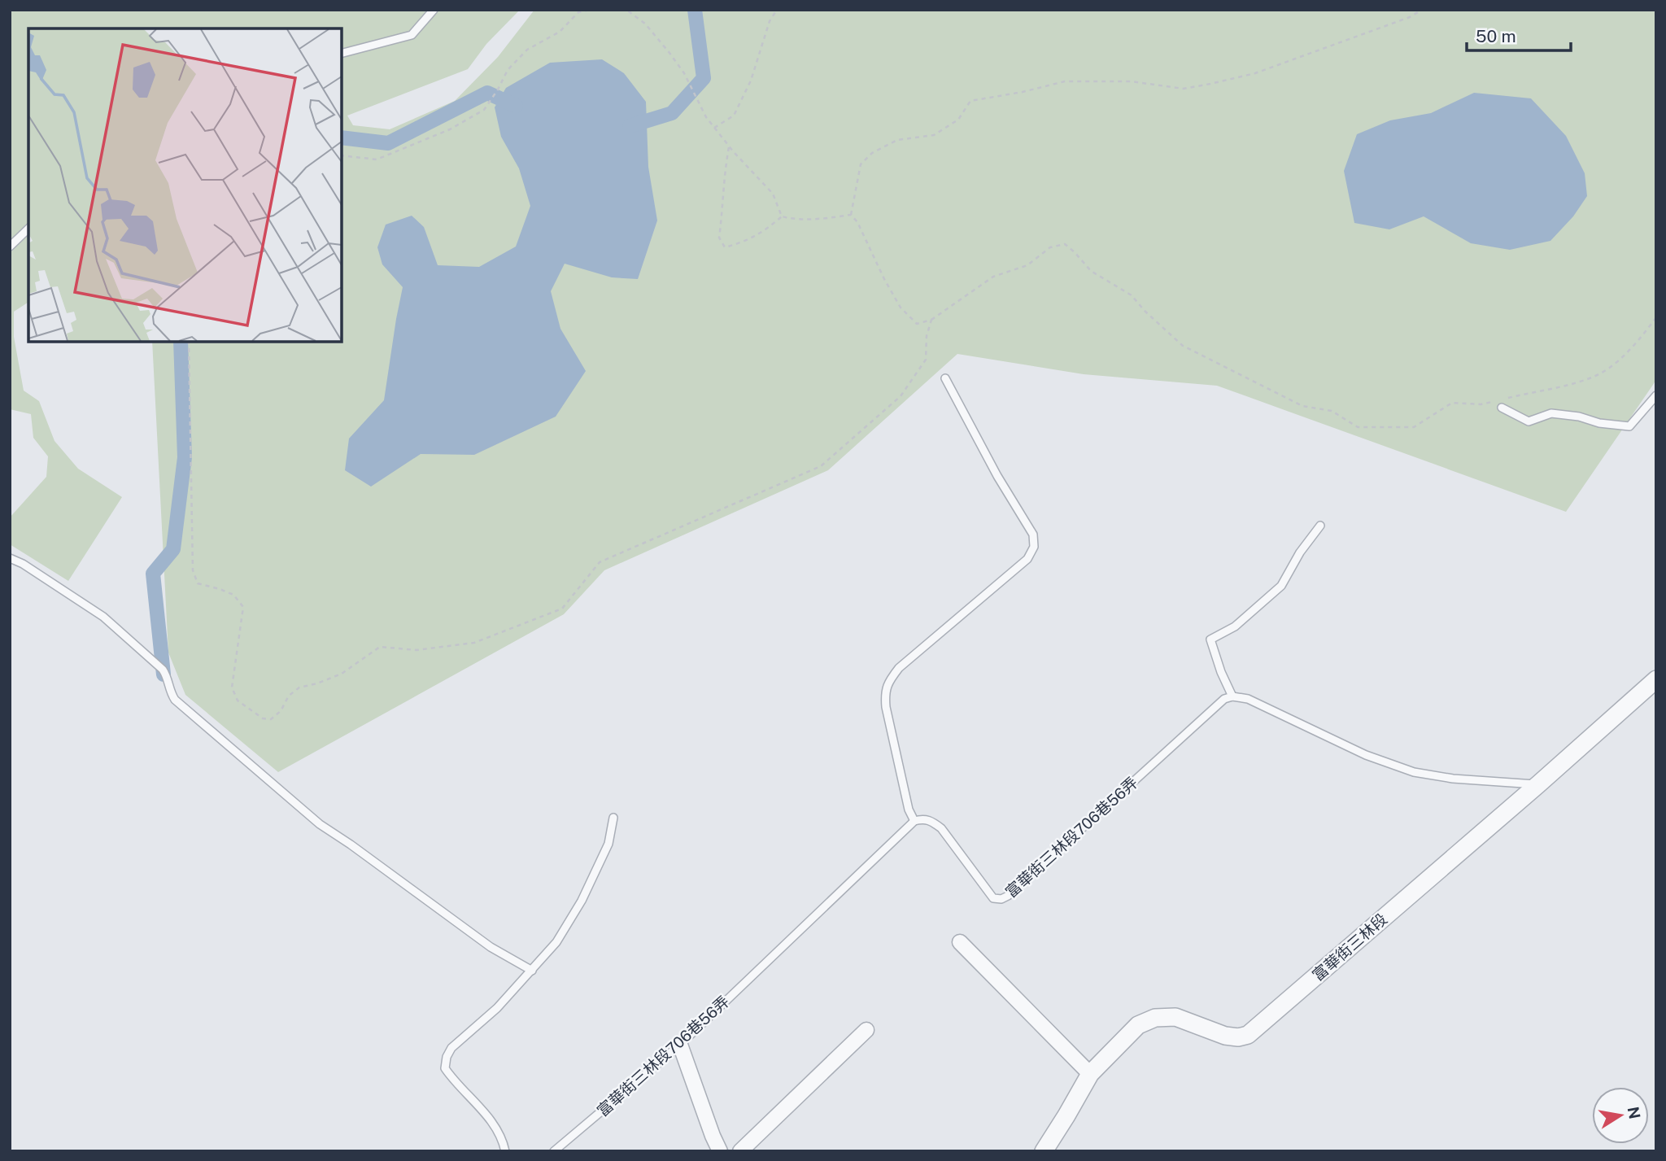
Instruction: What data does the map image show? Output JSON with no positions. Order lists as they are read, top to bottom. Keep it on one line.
{"streets":{"street":["富華街三林段"],"lane":["富華街三林段706巷56弄"]},"scale_bar":"50 m","north":"right"}
